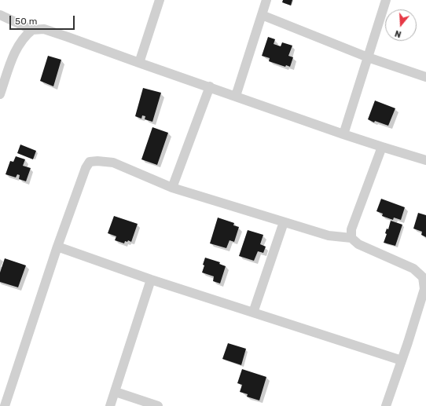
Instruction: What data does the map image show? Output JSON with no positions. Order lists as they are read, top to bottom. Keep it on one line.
{"scale_bar":"50 m","north":"bottom"}
